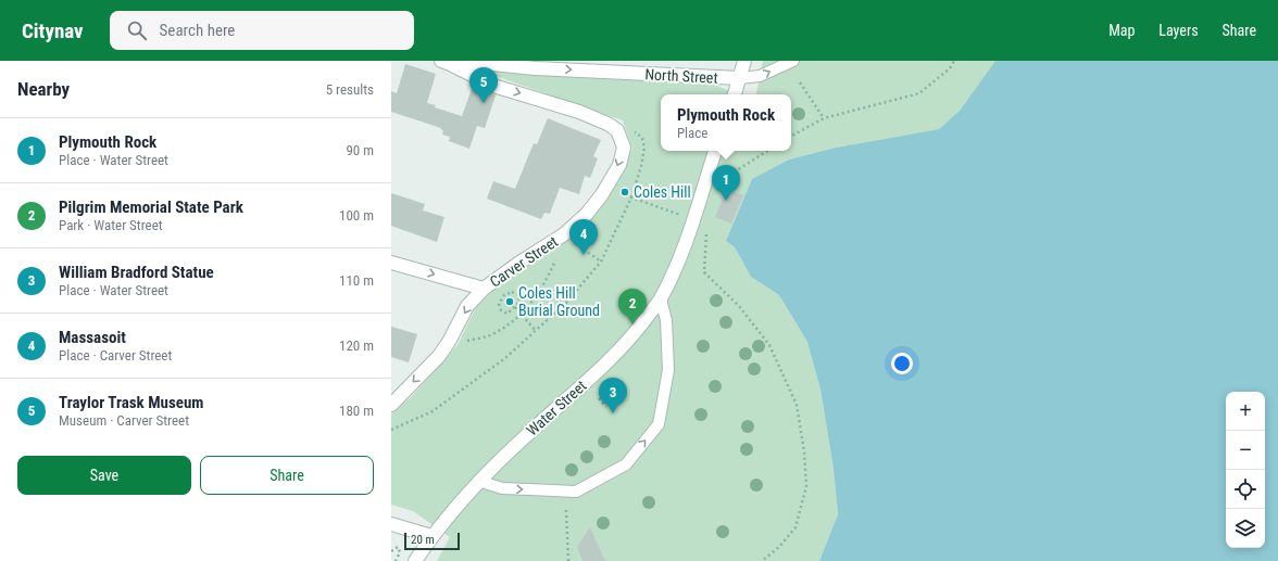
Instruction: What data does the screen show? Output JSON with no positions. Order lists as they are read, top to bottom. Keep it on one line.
{"streets":{"street":["North Street","Carver Street","Water Street"]},"one_way":["Carver Street"],"places":["Coles Hill","Coles Hill Burial Ground"],"scale_bar":"20 m","page":{"header":"Citynav","search":"Search here","nav":["Map","Layers","Share"],"heading":["Nearby","5 results"],"pins":["5","1","4","2","3"],"popup":["Plymouth Rock","Place"],"list":[{"mark":"1","name":"Plymouth Rock","note":"Place · Water Street","value":"90 m"},{"mark":"2","name":"Pilgrim Memorial State Park","note":"Park · Water Street","value":"100 m"},{"mark":"3","name":"William Bradford Statue","note":"Place · Water Street","value":"110 m"},{"mark":"4","name":"Massasoit","note":"Place · Carver Street","value":"120 m"},{"mark":"5","name":"Traylor Trask Museum","note":"Museum · Carver Street","value":"180 m"}],"map_buttons":["+","−"],"buttons":["Save","Share"],"scale":"20 m"}}
